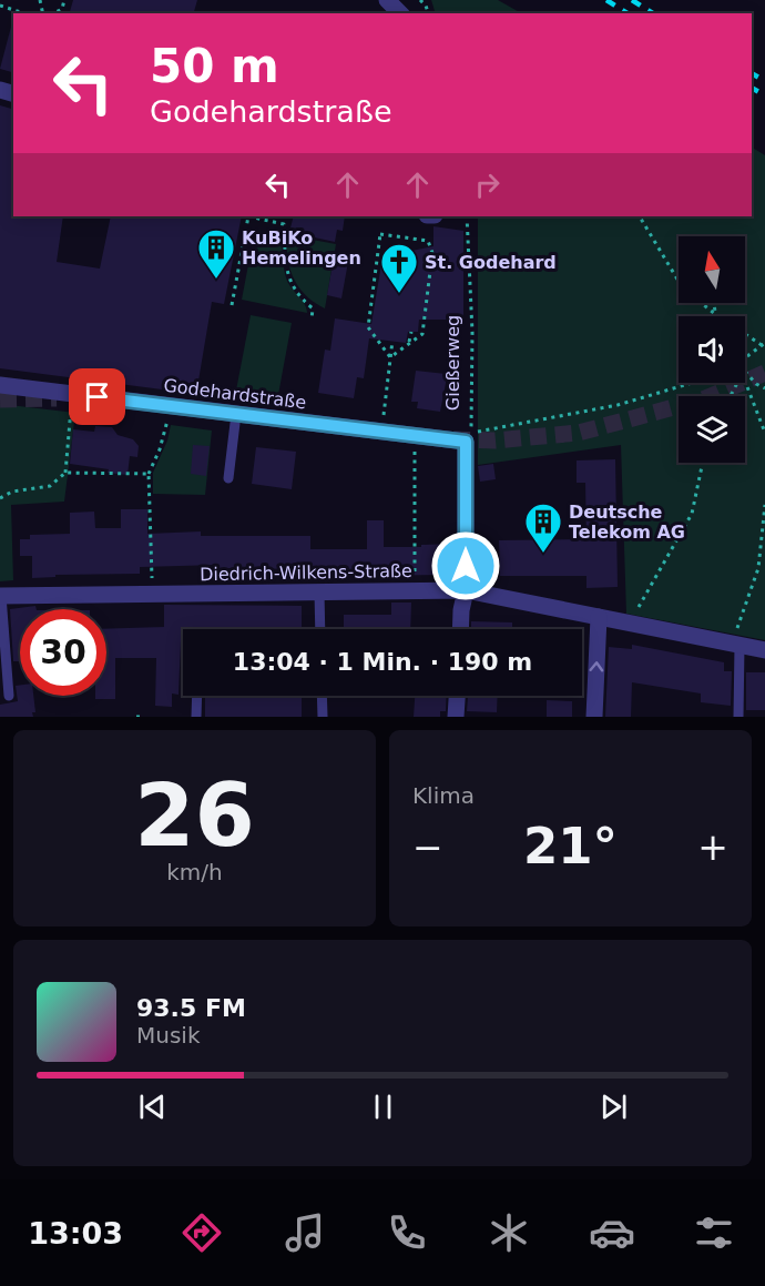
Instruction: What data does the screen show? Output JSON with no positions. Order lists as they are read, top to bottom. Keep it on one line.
{"streets":{"street":["Godehardstraße","Diedrich-Wilkens-Straße"],"path":["Gießerweg"]},"crossings":[["Gießerweg","Godehardstraße"]],"places":{"building":["KuBiKo Hemelingen","Deutsche Telekom AG"],"church":["St. Godehard"]},"north":"top","page":{"turn":["50 m","Godehardstraße"],"limit":"30","trip":"13:04 · 1 Min. · 190 m","tile":[["26","km/h"],"Klima"],"heat":["−","21°","+"],"song":["93.5 FM","Musik"],"tabs":"13:03"}}
